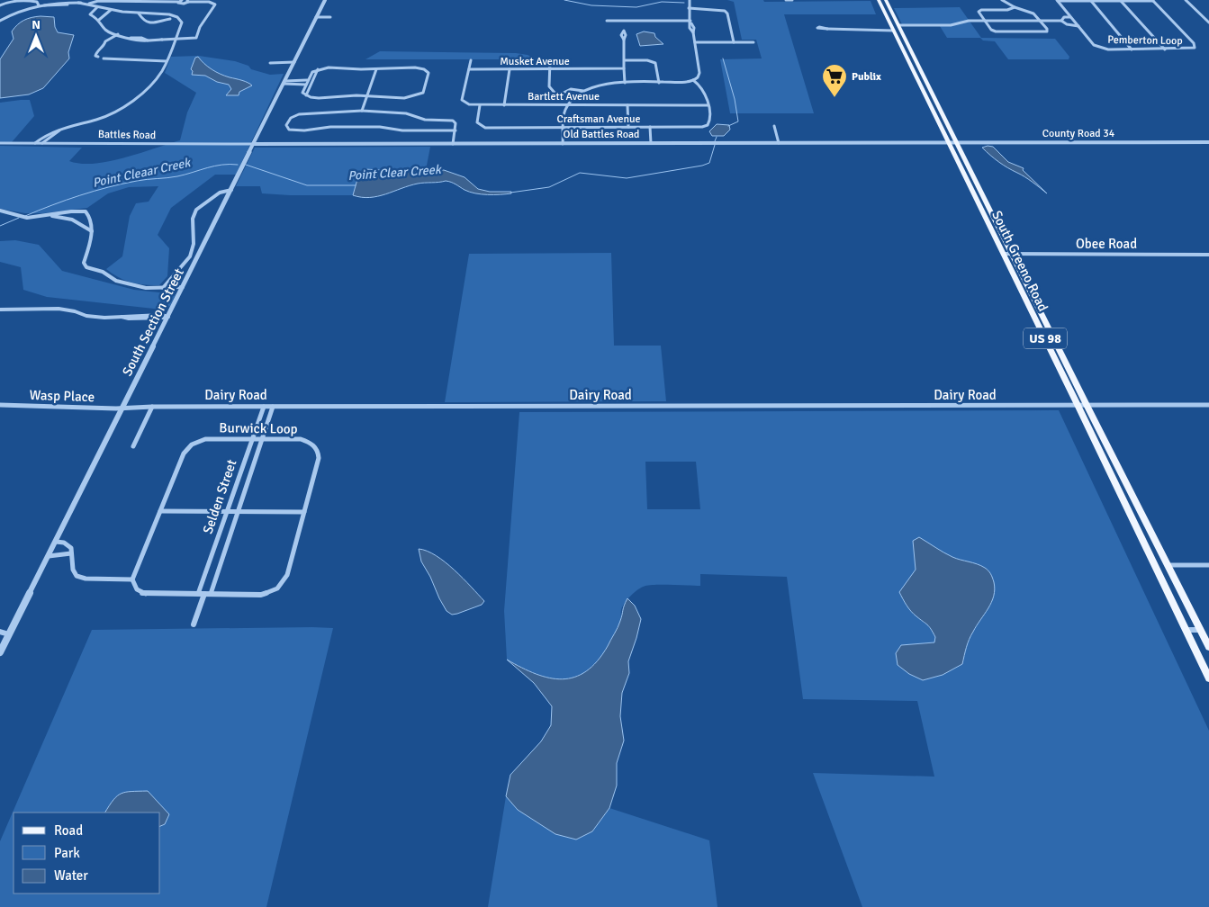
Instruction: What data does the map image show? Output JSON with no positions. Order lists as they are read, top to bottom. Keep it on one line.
{"streets":{"main road":["South Greeno Road","US 98"],"street":["Pemberton Loop","Musket Avenue","Bartlett Avenue","Craftsman Avenue","County Road 34","Old Battles Road","Battles Road","Obee Road","South Section Street","Dairy Road","Wasp Place","Burwick Loop","Selden Street"]},"crossings":[["Musket Avenue","Bartlett Avenue"],["Bartlett Avenue","Craftsman Avenue"],["County Road 34","Old Battles Road"],["County Road 34","South Greeno Road"],["Old Battles Road","Battles Road"],["Old Battles Road","South Greeno Road"],["Old Battles Road","South Section Street"],["Battles Road","South Section Street"],["Obee Road","South Greeno Road"],["South Greeno Road","Dairy Road"],["South Section Street","Dairy Road"],["South Section Street","Wasp Place"],["Dairy Road","Wasp Place"],["Dairy Road","Selden Street"],["Burwick Loop","Selden Street"]],"water":["Point Cleaar Creek","Point Clear Creek"],"places":{"supermarket":["Publix"]},"legend":["Road","Park","Water"],"north":"top"}
